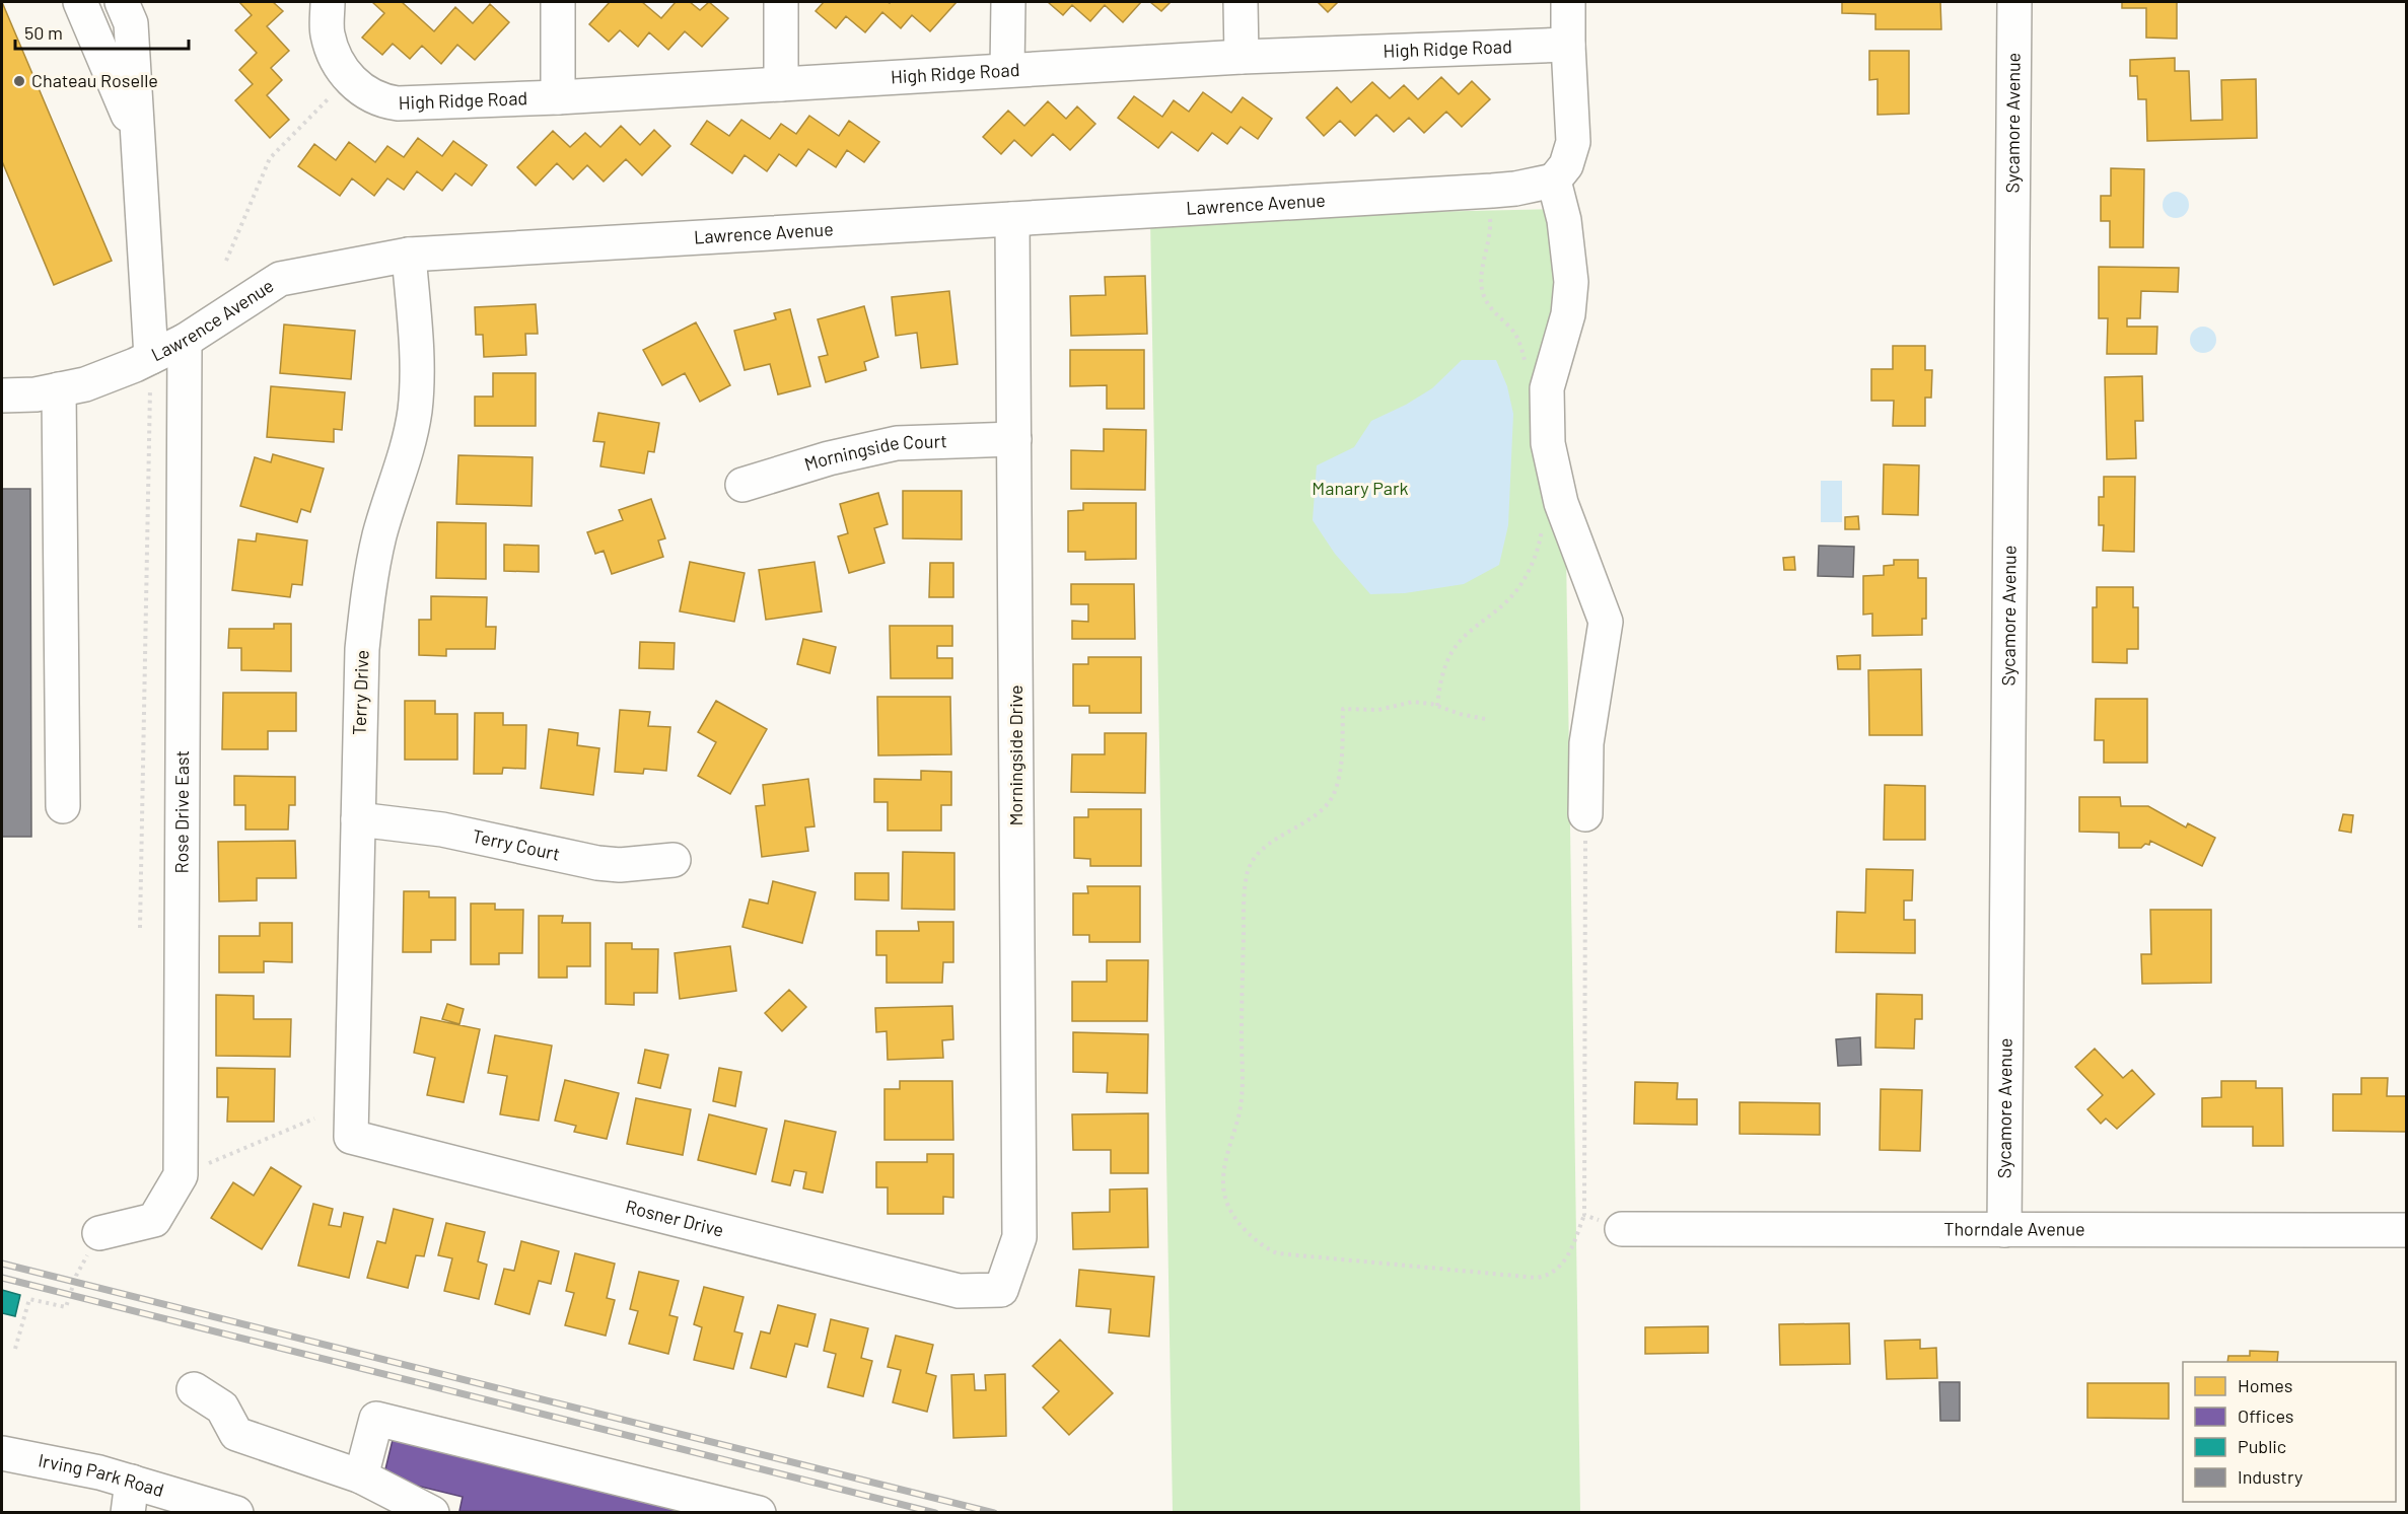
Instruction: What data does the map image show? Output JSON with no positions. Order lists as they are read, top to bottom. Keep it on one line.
{"streets":{"street":["High Ridge Road","Sycamore Avenue","Lawrence Avenue","Morningside Court","Terry Drive","Morningside Drive","Rose Drive East","Terry Court","Rosner Drive","Thorndale Avenue","Irving Park Road"]},"crossings":[["Sycamore Avenue","Thorndale Avenue"],["Lawrence Avenue","Terry Drive"],["Lawrence Avenue","Morningside Drive"],["Lawrence Avenue","Rose Drive East"],["Morningside Court","Morningside Drive"],["Terry Drive","Terry Court"],["Terry Drive","Rosner Drive"],["Morningside Drive","Rosner Drive"]],"parks":["Manary Park"],"places":["Chateau Roselle"],"legend":["Homes","Offices","Public","Industry"],"scale_bar":"50 m"}
